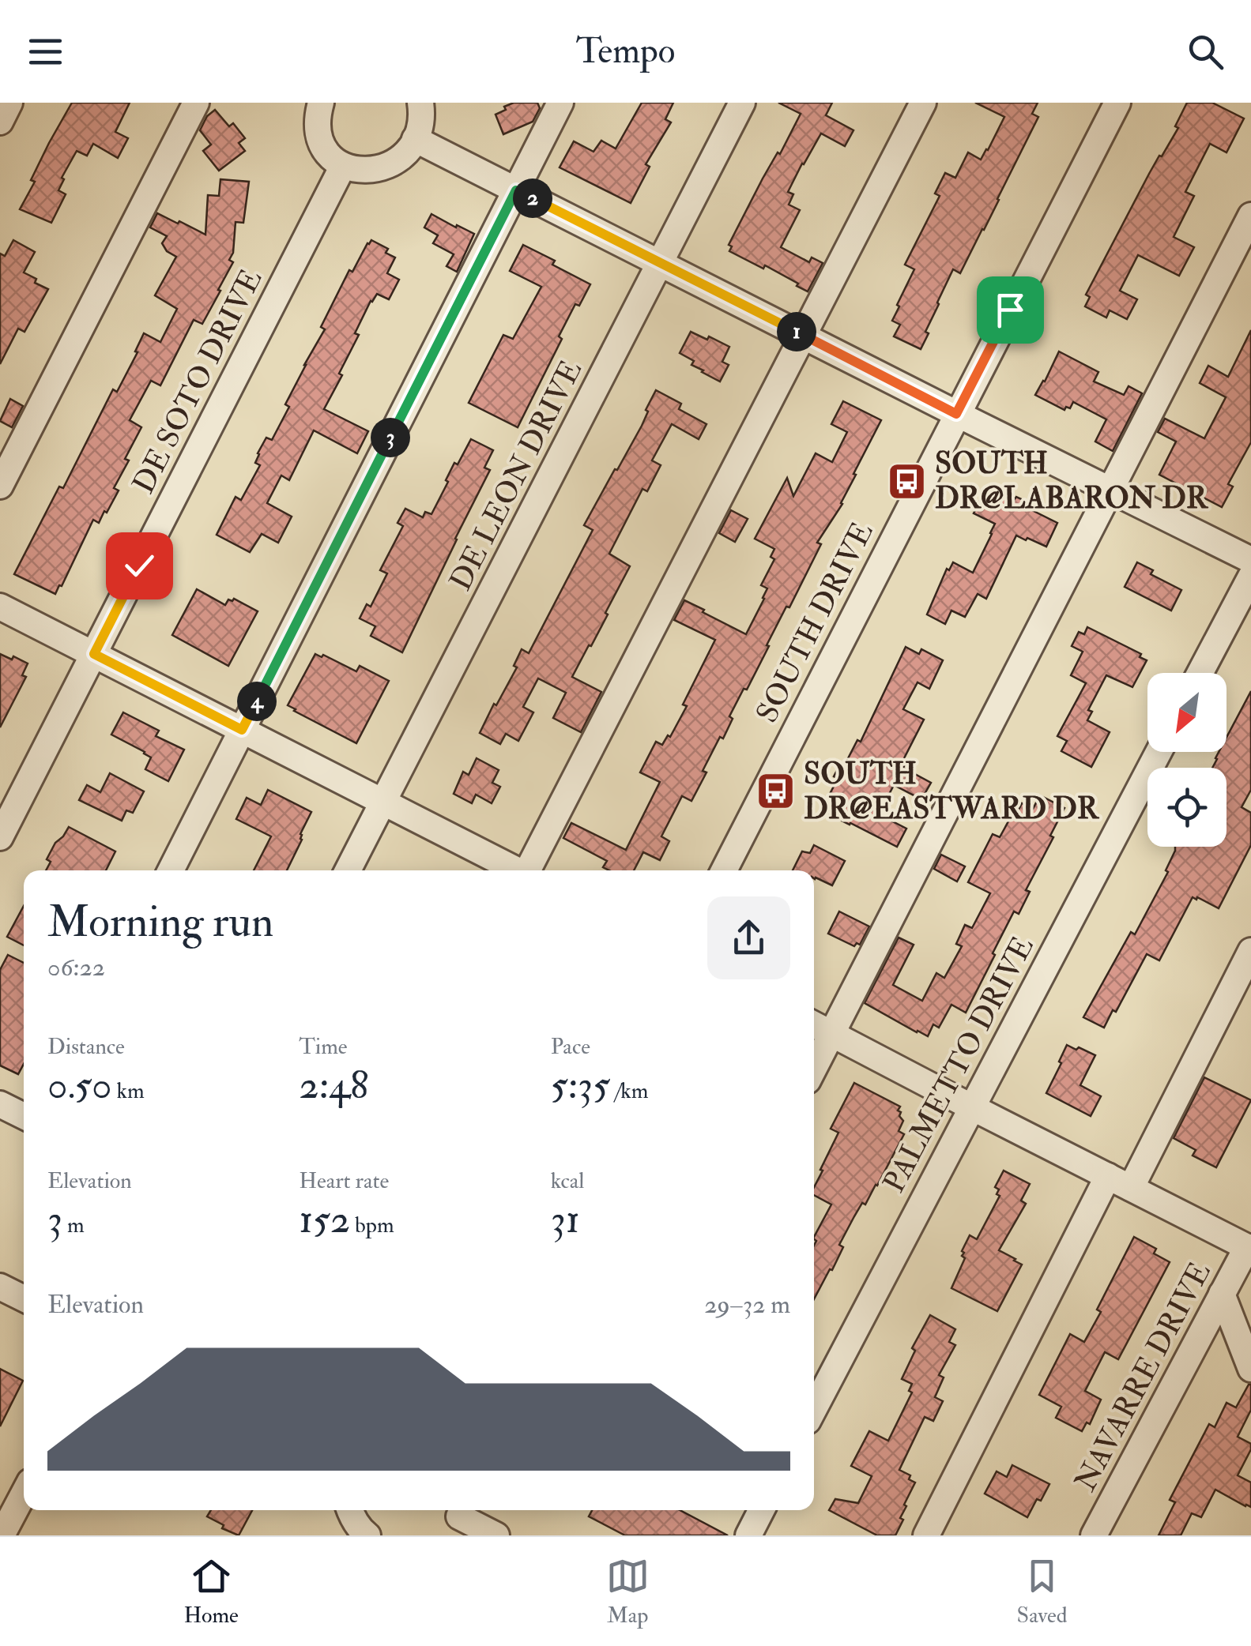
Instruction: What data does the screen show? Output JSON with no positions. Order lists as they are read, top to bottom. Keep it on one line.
{"streets":{"street":["DE SOTO DRIVE","DE LEON DRIVE","SOUTH DRIVE","PALMETTO DRIVE","NAVARRE DRIVE"]},"places":{"bus stop":["SOUTH DR@LABARON DR","SOUTH DR@EASTWARD DR"]},"north":"bottom left","page":{"header":"Tempo","pins":["2","1","3","4"],"heading":["Morning run","06:22"],"stats":[["Distance","0.50 km"],["Time","2:48"],["Pace","5:35 /km"],["Elevation","3 m"],["Heart rate","152 bpm"],["kcal","31"]],"chart":["Elevation","29–32 m"],"tabs":["Home","Map","Saved"]}}
